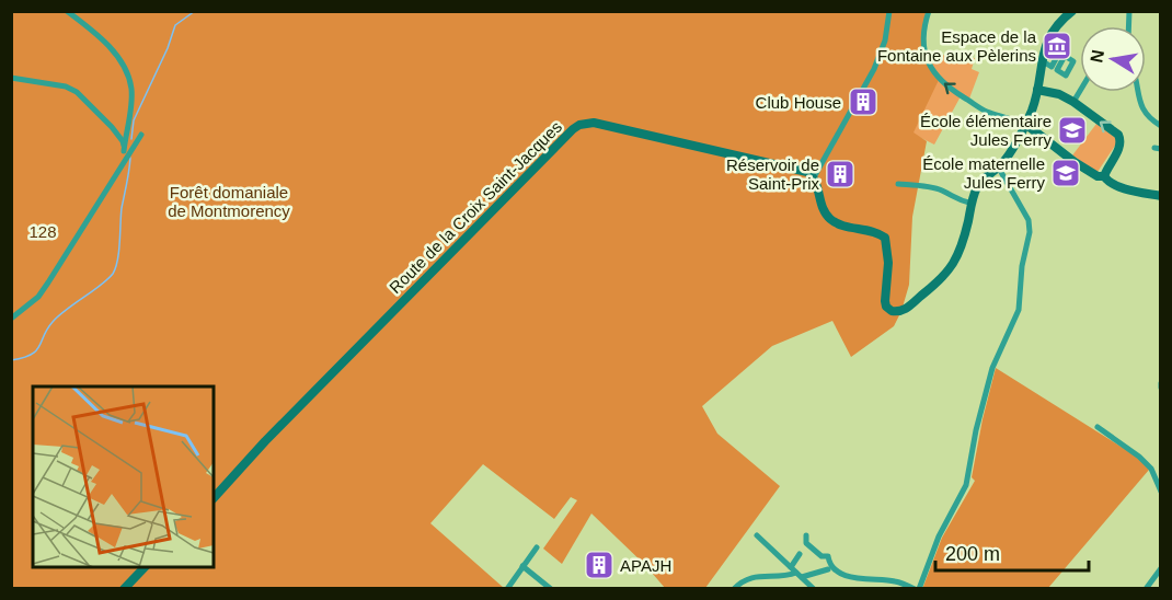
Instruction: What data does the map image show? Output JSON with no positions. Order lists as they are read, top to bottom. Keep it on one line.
{"streets":{"street":["Route de la Croix Saint-Jacques"]},"parks":["Forêt domaniale de Montmorency","128"],"places":{"museum":["Espace de la Fontaine aux Pèlerins"],"building":["Club House","Réservoir de Saint-Prix","APAJH"],"school or university":["École élémentaire Jules Ferry","École maternelle Jules Ferry"]},"scale_bar":"200 m","north":"left"}
